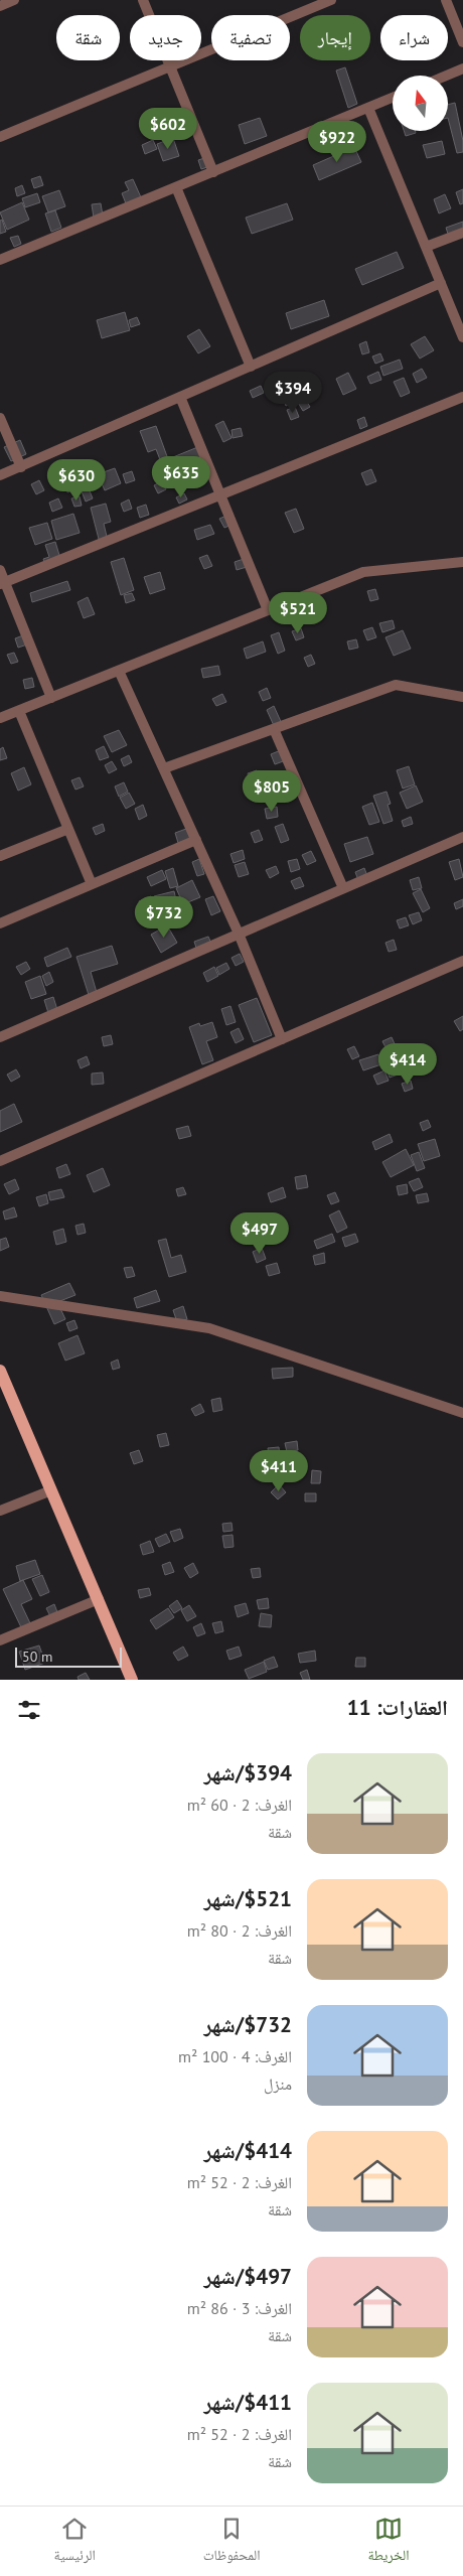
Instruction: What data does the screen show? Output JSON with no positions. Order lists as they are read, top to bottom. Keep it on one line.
{"scale_bar":"50 m","north":"top","page":{"chip":["شراء","إيجار","تصفية","جديد","شقة"],"price":["$602","$922","$394","$635","$630","$521","$805","$732","$414","$497","$411"],"scale":"50 m","heading":"العقارات: 11","list":[{"name":"$394/شهر","note":"الغرف: 2 · 60 m² · شقة"},{"name":"$521/شهر","note":"الغرف: 2 · 80 m² · شقة"},{"name":"$732/شهر","note":"الغرف: 4 · 100 m² · منزل"},{"name":"$414/شهر","note":"الغرف: 2 · 52 m² · شقة"},{"name":"$497/شهر","note":"الغرف: 3 · 86 m² · شقة"},{"name":"$411/شهر","note":"الغرف: 2 · 52 m² · شقة"}],"tabs":["الخريطة","المحفوظات","الرئيسية"]}}
